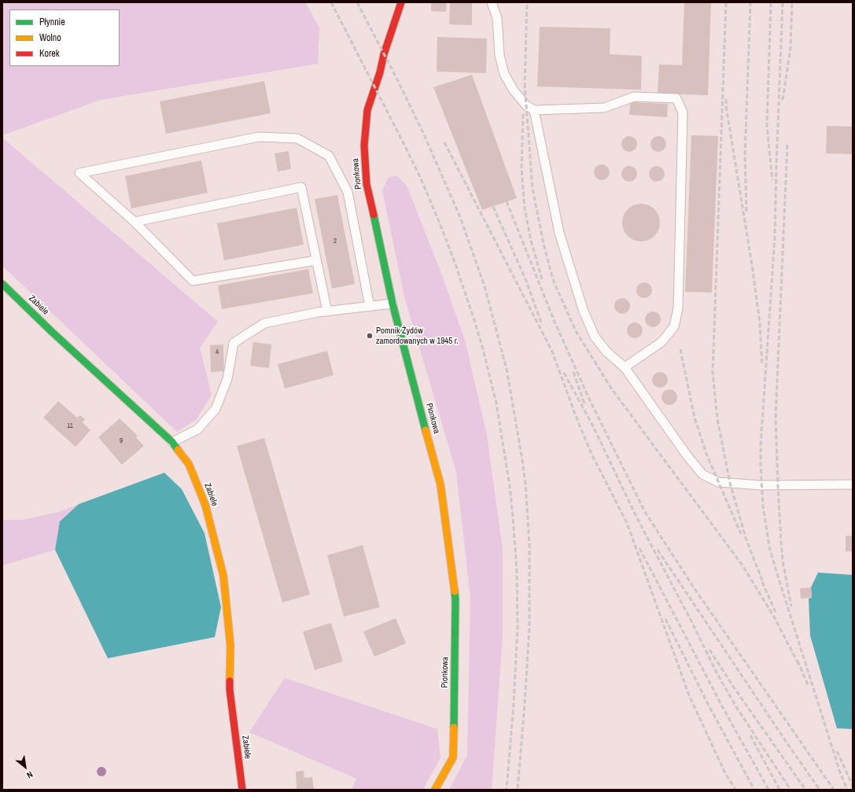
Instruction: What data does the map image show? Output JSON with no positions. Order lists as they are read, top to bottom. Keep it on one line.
{"streets":{"street":["Pionkowa","Zabiele"]},"places":["Pomnik Żydów zamordowanych w 1945 r."],"house_numbers":["2","4","11","9"],"legend":["Płynnie","Wolno","Korek"],"north":"bottom right"}
